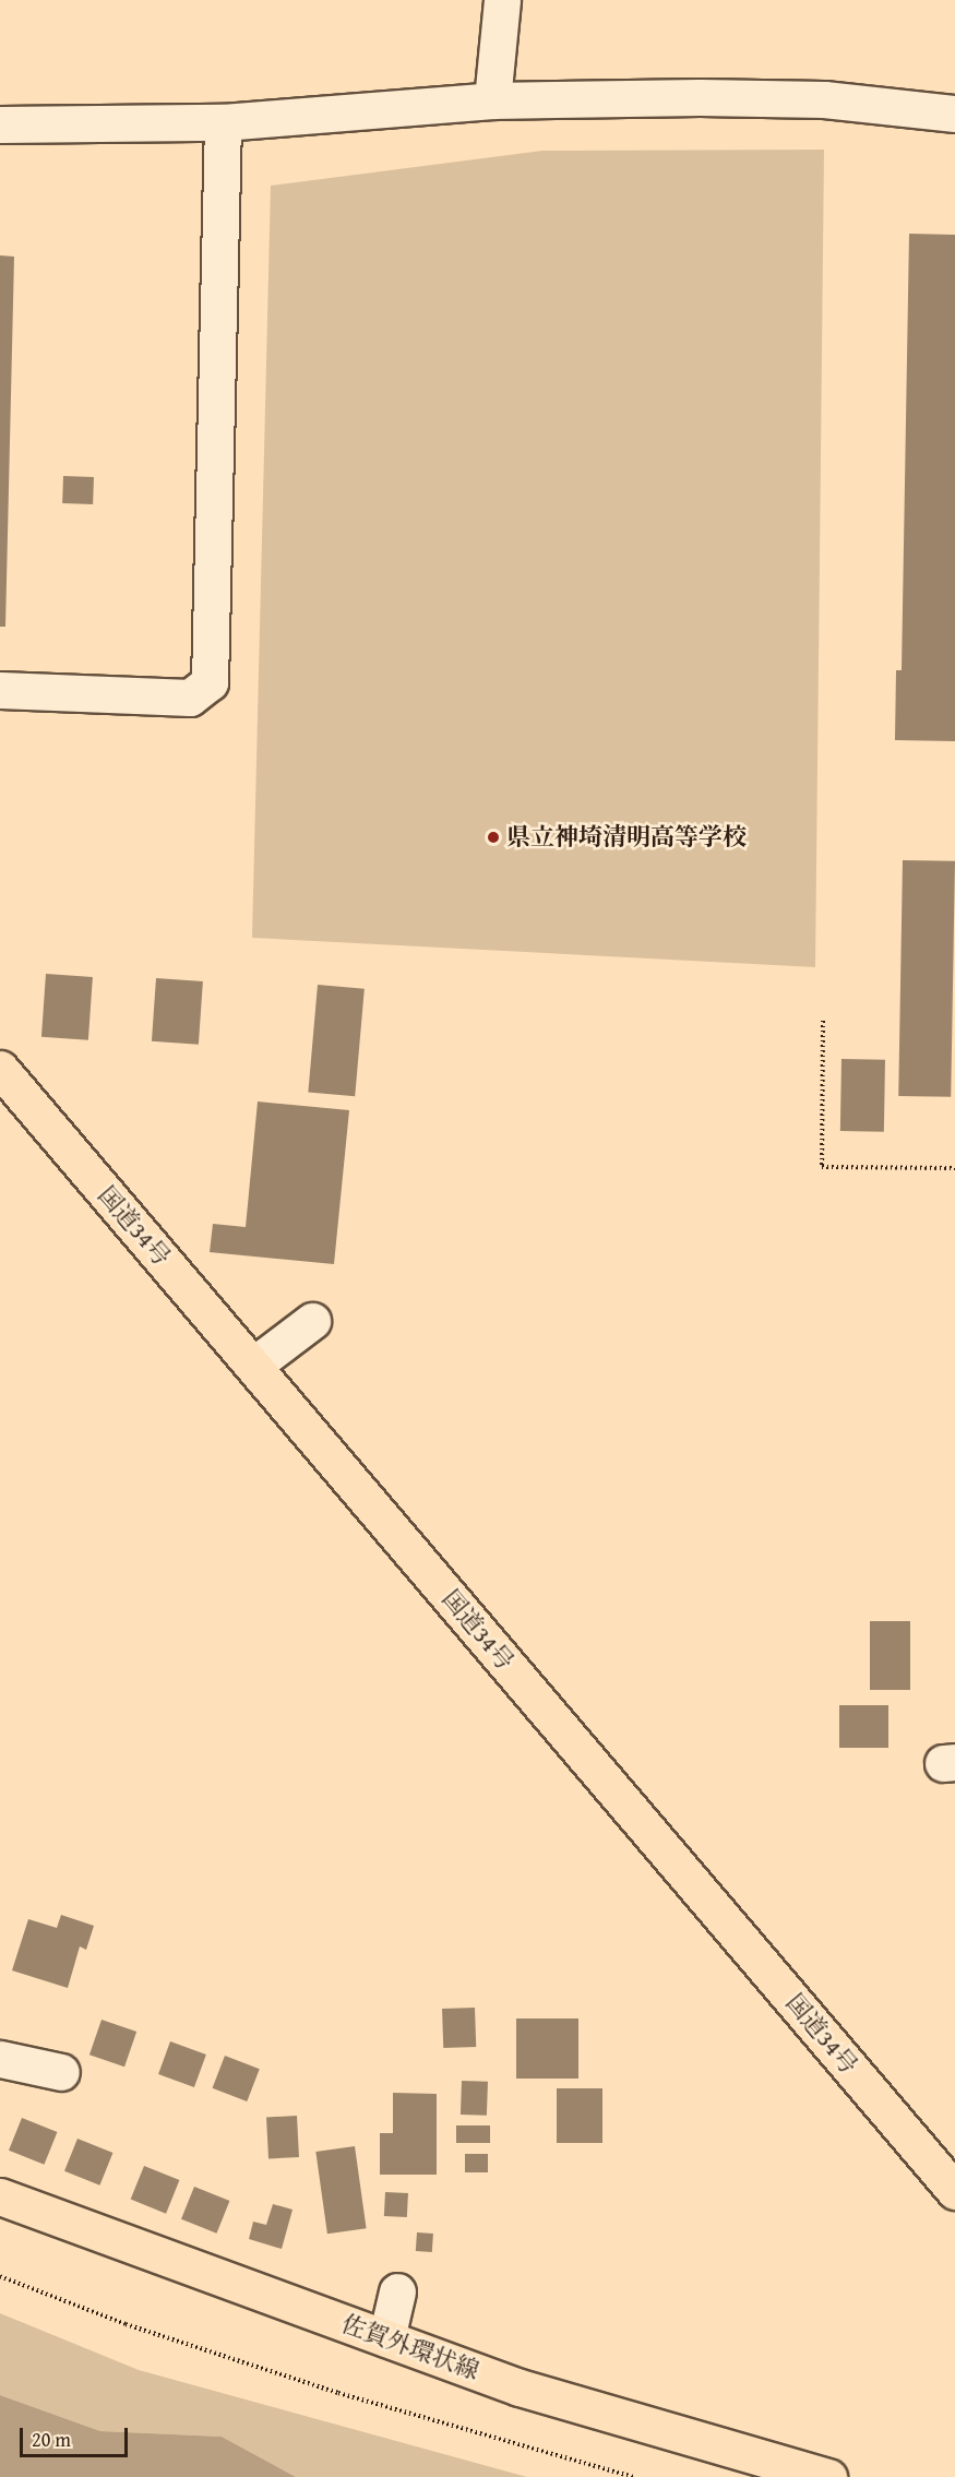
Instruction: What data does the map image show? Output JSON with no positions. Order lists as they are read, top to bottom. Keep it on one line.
{"streets":{"main road":["国道34号","佐賀外環状線"]},"places":["県立神埼清明高等学校"],"scale_bar":"20 m"}
